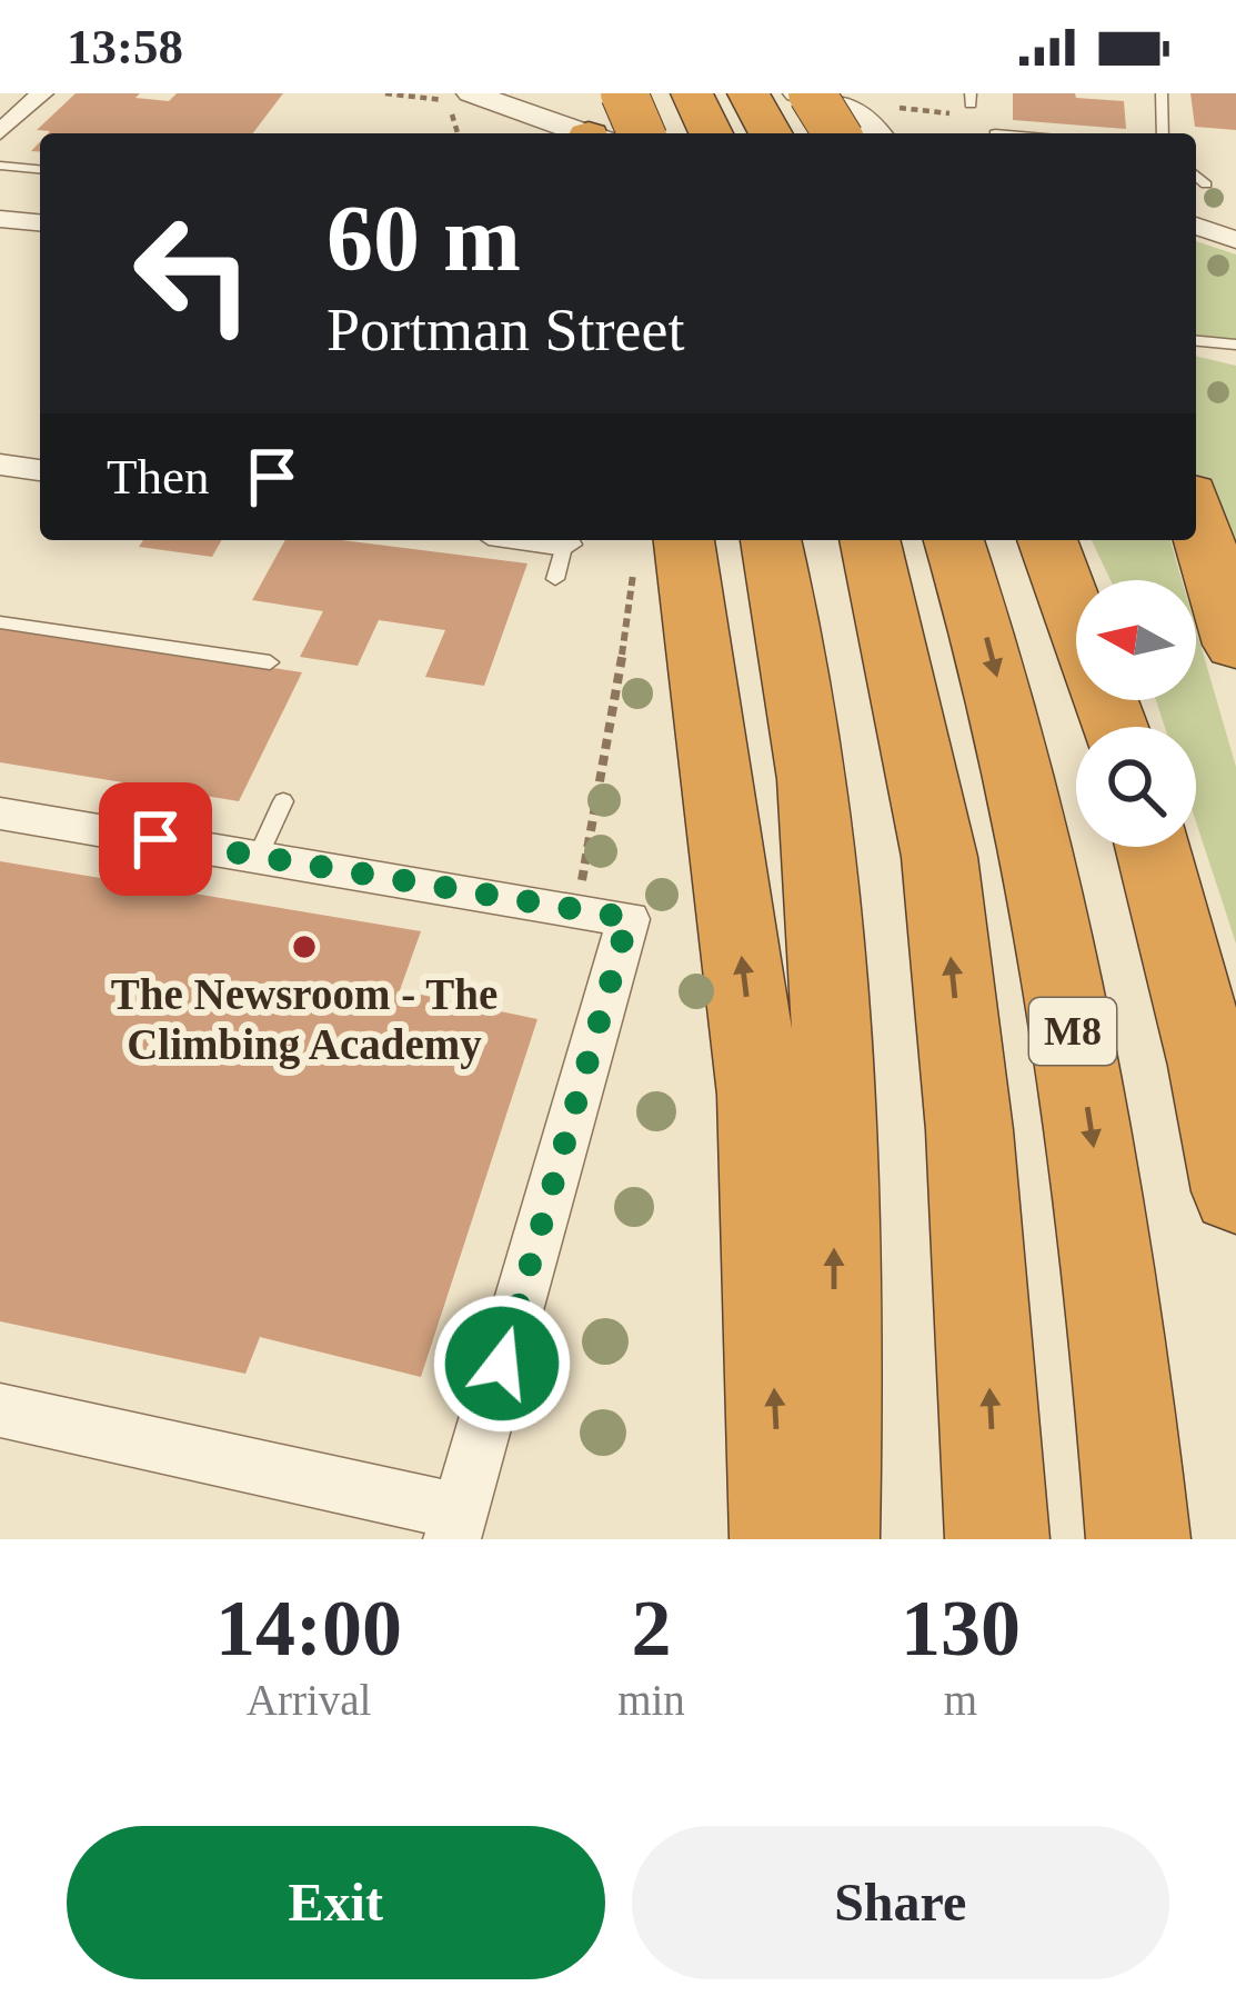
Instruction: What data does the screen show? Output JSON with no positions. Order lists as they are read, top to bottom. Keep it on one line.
{"streets":{"highway":["M8"]},"places":["The Newsroom - The Climbing Academy"],"north":"left","page":{"status":"13:58","turn":["60 m","Portman Street"],"then":"Then","eta":["14:00","Arrival","2","min","130","m"],"buttons":["Exit","Share"]}}
